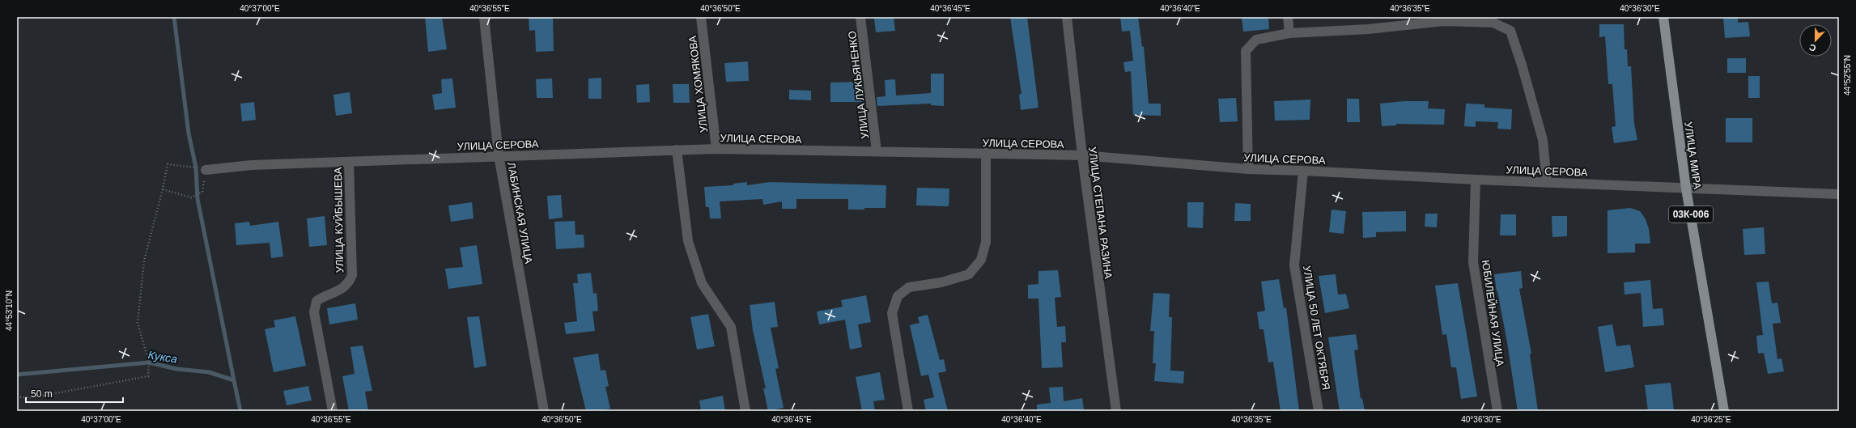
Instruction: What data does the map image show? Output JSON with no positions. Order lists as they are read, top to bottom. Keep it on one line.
{"streets":{"main road":["УЛИЦА МИРА","03К-006"],"street":["УЛИЦА ХОМЯКОВА","УЛИЦА ЛУКЬЯНЕНКО","УЛИЦА СЕРОВА","ЛАБИНСКАЯ УЛИЦА","УЛИЦА СТЕПАНА РАЗИНА","УЛИЦА КУЙБЫШЕВА","ЮБИЛЕЙНАЯ УЛИЦА","УЛИЦА 50 ЛЕТ ОКТЯБРЯ"]},"crossings":[["УЛИЦА ХОМЯКОВА","УЛИЦА СЕРОВА"],["УЛИЦА ЛУКЬЯНЕНКО","УЛИЦА СЕРОВА"],["УЛИЦА СЕРОВА","УЛИЦА МИРА"],["УЛИЦА СЕРОВА","ЛАБИНСКАЯ УЛИЦА"],["УЛИЦА СЕРОВА","УЛИЦА СТЕПАНА РАЗИНА"],["УЛИЦА СЕРОВА","УЛИЦА КУЙБЫШЕВА"],["УЛИЦА СЕРОВА","ЮБИЛЕЙНАЯ УЛИЦА"],["УЛИЦА СЕРОВА","УЛИЦА 50 ЛЕТ ОКТЯБРЯ"]],"water":["Кукса"],"scale_bar":"50 m","north":"bottom","coordinates":["40°37'00\"E","40°36'55\"E","40°36'50\"E","40°36'45\"E","40°36'40\"E","40°36'35\"E","40°36'30\"E","44°52'55\"N","44°53'10\"N","40°36'25\"E"]}
